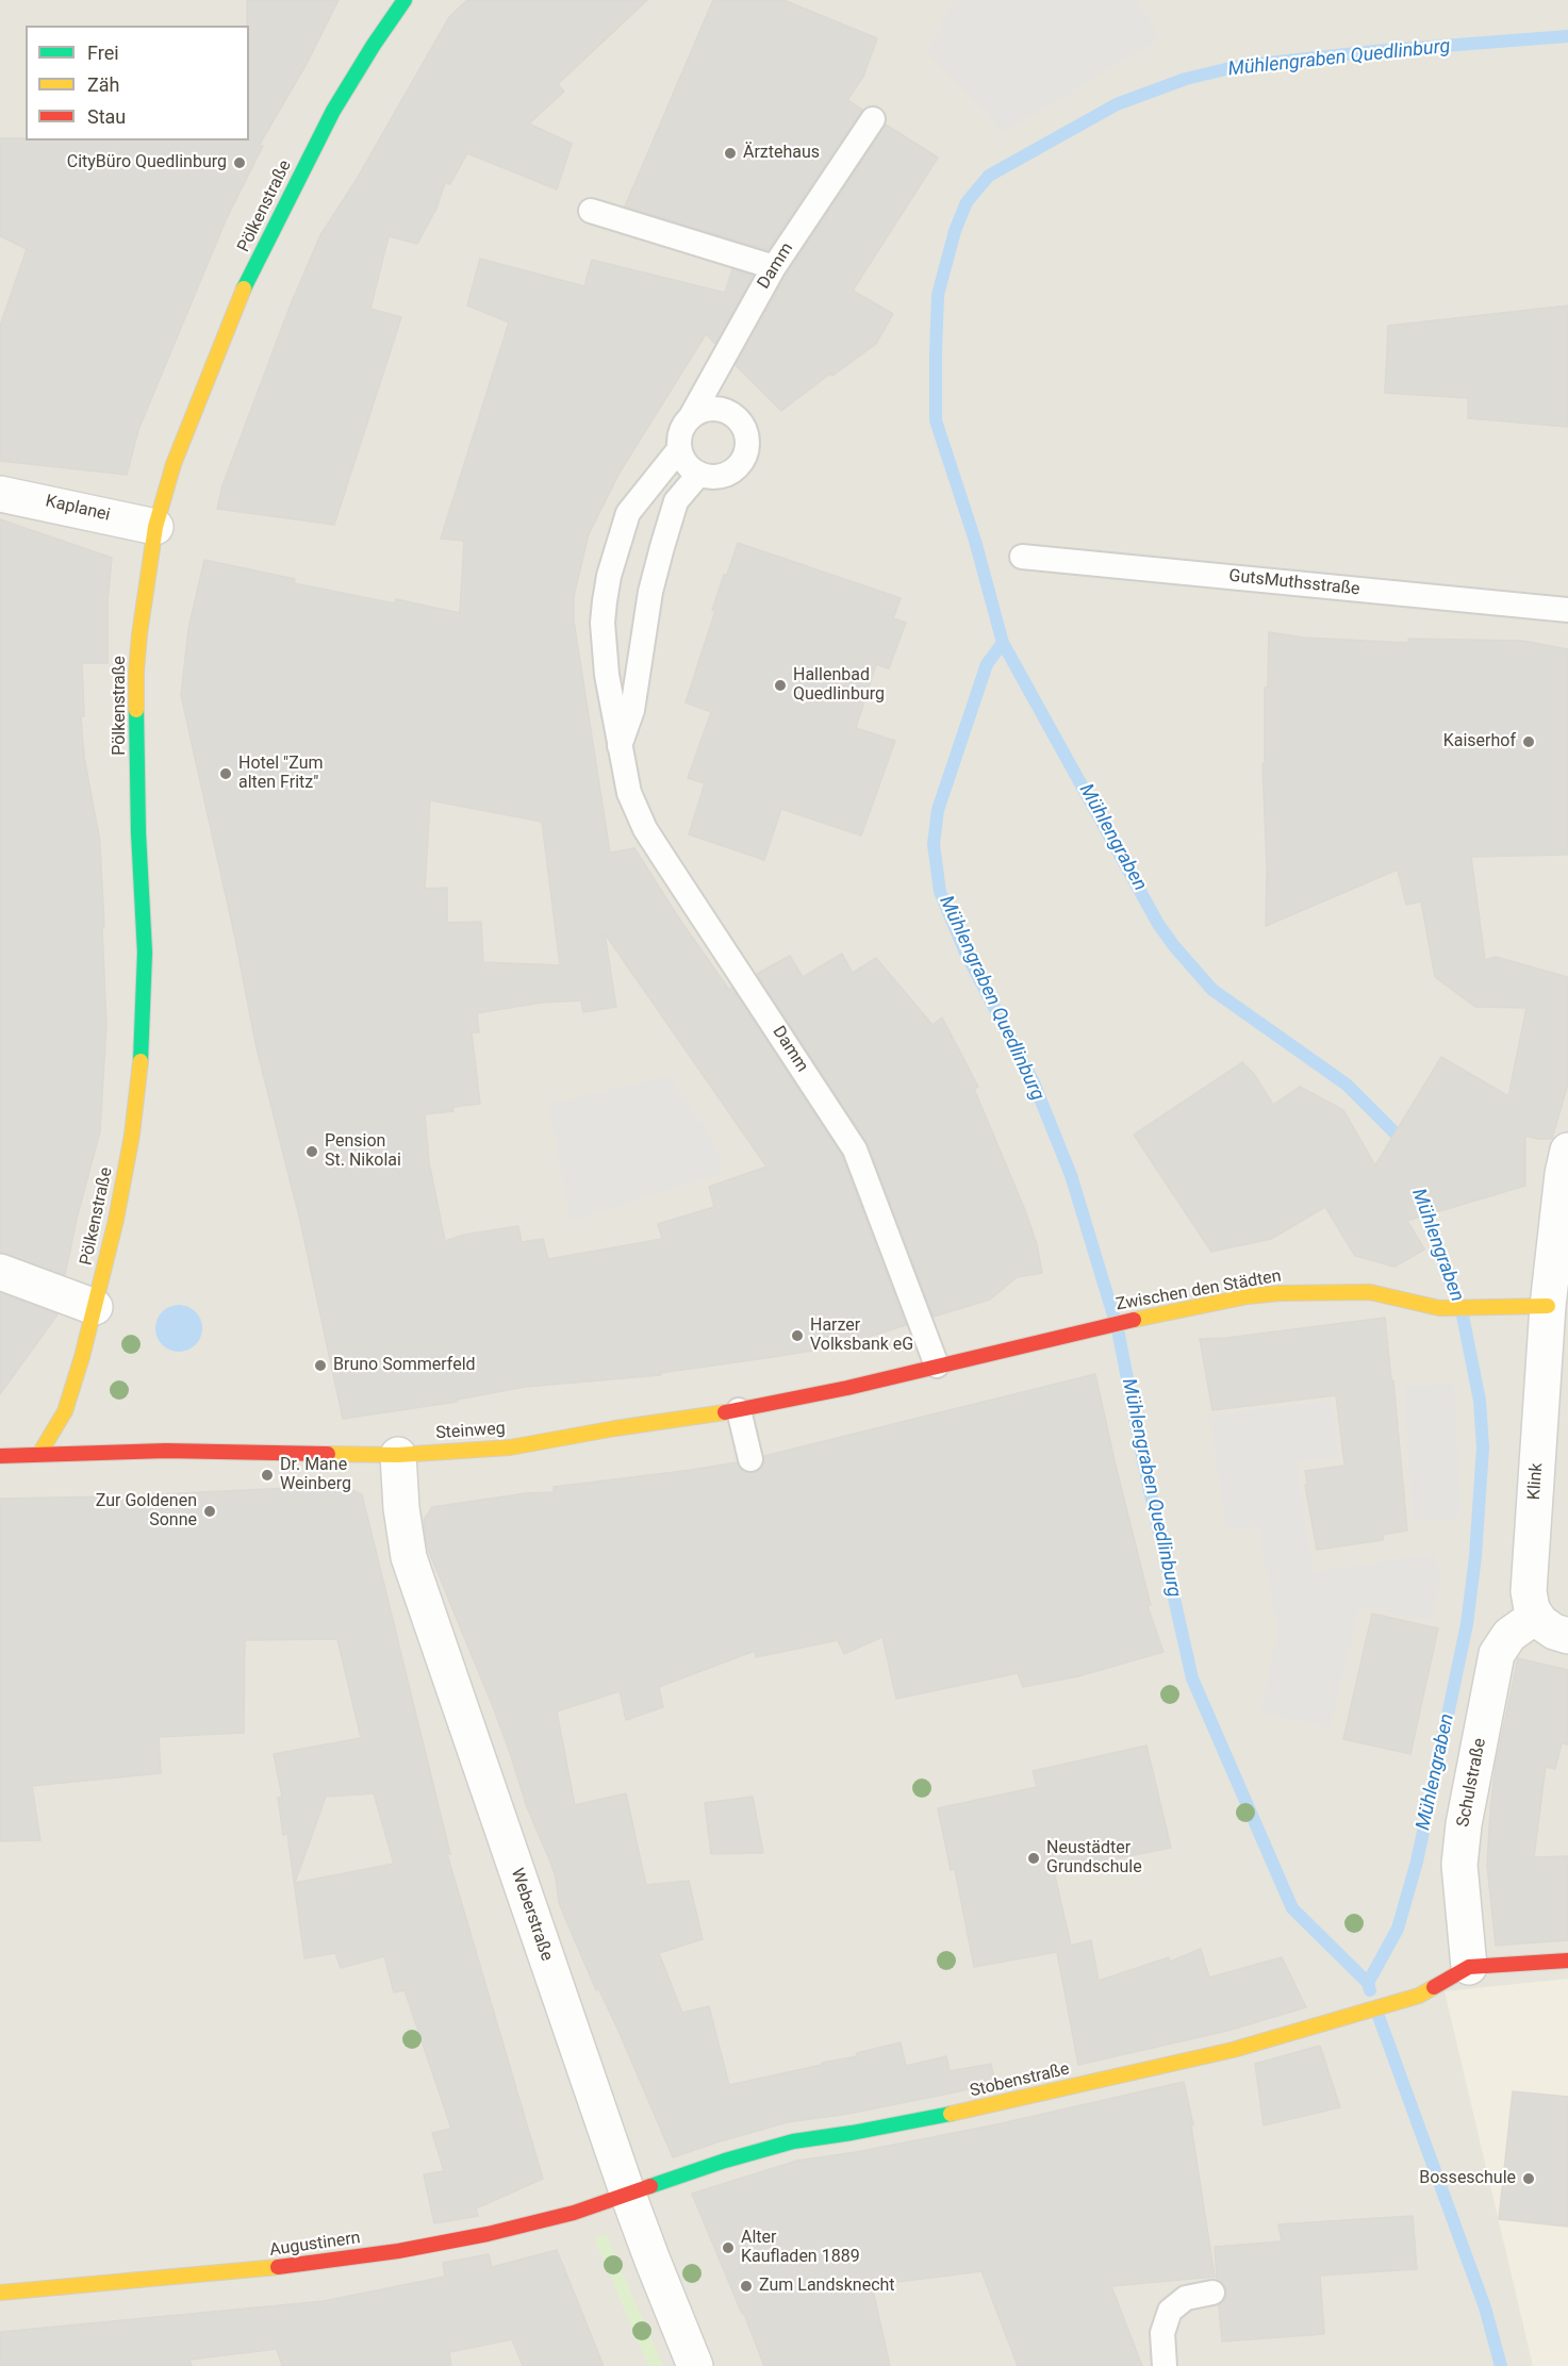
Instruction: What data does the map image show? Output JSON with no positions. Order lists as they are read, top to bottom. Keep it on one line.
{"streets":{"street":["Pölkenstraße","Kaplanei","Zwischen den Städten","Steinweg","Klink","Schulstraße","Weberstraße","Stobenstraße","Augustinern"],"lane":["Damm","GutsMuthsstraße"]},"crossings":[["Pölkenstraße","Kaplanei"],["Pölkenstraße","Steinweg"],["Damm","Zwischen den Städten"],["Damm","Steinweg"],["Zwischen den Städten","Steinweg"],["Zwischen den Städten","Klink"],["Steinweg","Weberstraße"],["Klink","Schulstraße"],["Schulstraße","Stobenstraße"],["Weberstraße","Stobenstraße"],["Weberstraße","Augustinern"],["Stobenstraße","Augustinern"]],"water":["Mühlengraben Quedlinburg","Mühlengraben"],"places":["Ärztehaus","CityBüro Quedlinburg","Hallenbad Quedlinburg","Kaiserhof","Hotel \"Zum alten Fritz\"","Pension St. Nikolai","Harzer Volksbank eG","Bruno Sommerfeld","Dr. Mane Weinberg","Zur Goldenen Sonne","Neustädter Grundschule","Bosseschule","Alter Kaufladen 1889","Zum Landsknecht"],"legend":["Frei","Zäh","Stau"]}
